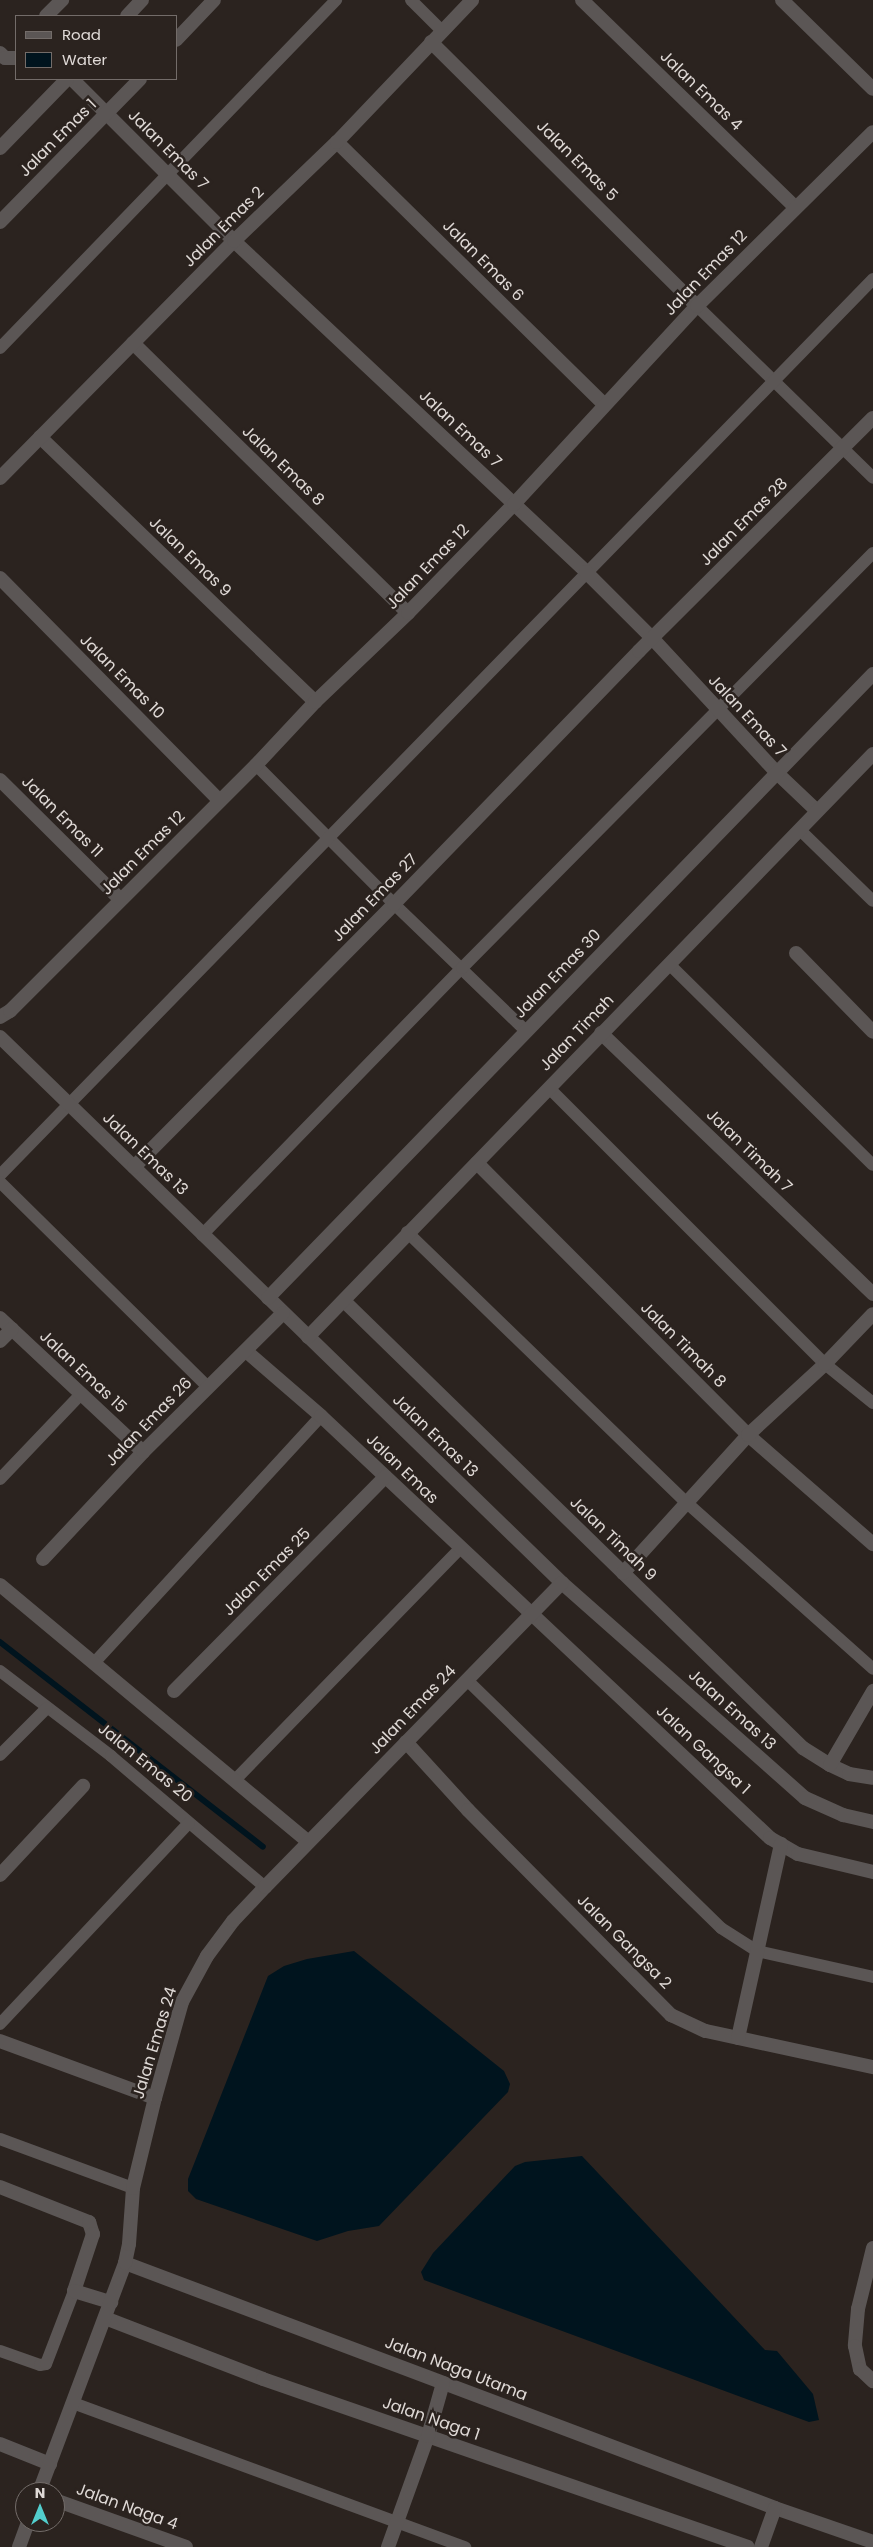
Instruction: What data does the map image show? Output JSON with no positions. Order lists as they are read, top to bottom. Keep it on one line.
{"streets":{"street":["Jalan Emas 4","Jalan Emas 1","Jalan Emas 7","Jalan Emas 5","Jalan Emas 2","Jalan Emas 6","Jalan Emas 12","Jalan Emas 8","Jalan Emas 28","Jalan Emas 9","Jalan Emas 10","Jalan Emas 11","Jalan Emas 27","Jalan Emas 30","Jalan Timah","Jalan Timah 7","Jalan Emas 13","Jalan Timah 8","Jalan Emas 15","Jalan Emas 26","Jalan Emas","Jalan Timah 9","Jalan Emas 25","Jalan Emas 24","Jalan Gangsa 1","Jalan Gangsa 2","Jalan Naga Utama","Jalan Naga 1","Jalan Naga 4"],"lane":["Jalan Emas 20"]},"crossings":[["Jalan Emas 4","Jalan Emas 12"],["Jalan Emas 1","Jalan Emas 7"],["Jalan Emas 7","Jalan Emas 2"],["Jalan Emas 7","Jalan Emas 12"],["Jalan Emas 7","Jalan Emas 28"],["Jalan Emas 7","Jalan Emas 30"],["Jalan Emas 7","Jalan Timah"],["Jalan Emas 5","Jalan Emas 2"],["Jalan Emas 5","Jalan Emas 12"],["Jalan Emas 2","Jalan Emas 6"],["Jalan Emas 2","Jalan Emas 8"],["Jalan Emas 2","Jalan Emas 9"],["Jalan Emas 6","Jalan Emas 12"],["Jalan Emas 12","Jalan Emas 8"],["Jalan Emas 12","Jalan Emas 9"],["Jalan Emas 12","Jalan Emas 10"],["Jalan Emas 12","Jalan Emas 11"],["Jalan Emas 28","Jalan Emas 27"],["Jalan Emas 27","Jalan Emas 13"],["Jalan Emas 30","Jalan Emas 13"],["Jalan Timah","Jalan Timah 7"],["Jalan Timah","Jalan Emas 13"],["Jalan Timah","Jalan Timah 8"],["Jalan Timah","Jalan Timah 9"],["Jalan Emas 13","Jalan Emas 26"],["Jalan Emas 13","Jalan Emas 24"],["Jalan Emas 15","Jalan Emas 26"],["Jalan Emas 26","Jalan Emas"],["Jalan Emas","Jalan Emas 25"],["Jalan Emas","Jalan Emas 24"],["Jalan Emas","Jalan Gangsa 1"],["Jalan Emas 24","Jalan Gangsa 1"],["Jalan Emas 24","Jalan Emas 20"],["Jalan Emas 24","Jalan Gangsa 2"],["Jalan Emas 24","Jalan Naga Utama"],["Jalan Emas 24","Jalan Naga 1"]],"legend":["Road","Water"],"north":"top"}
